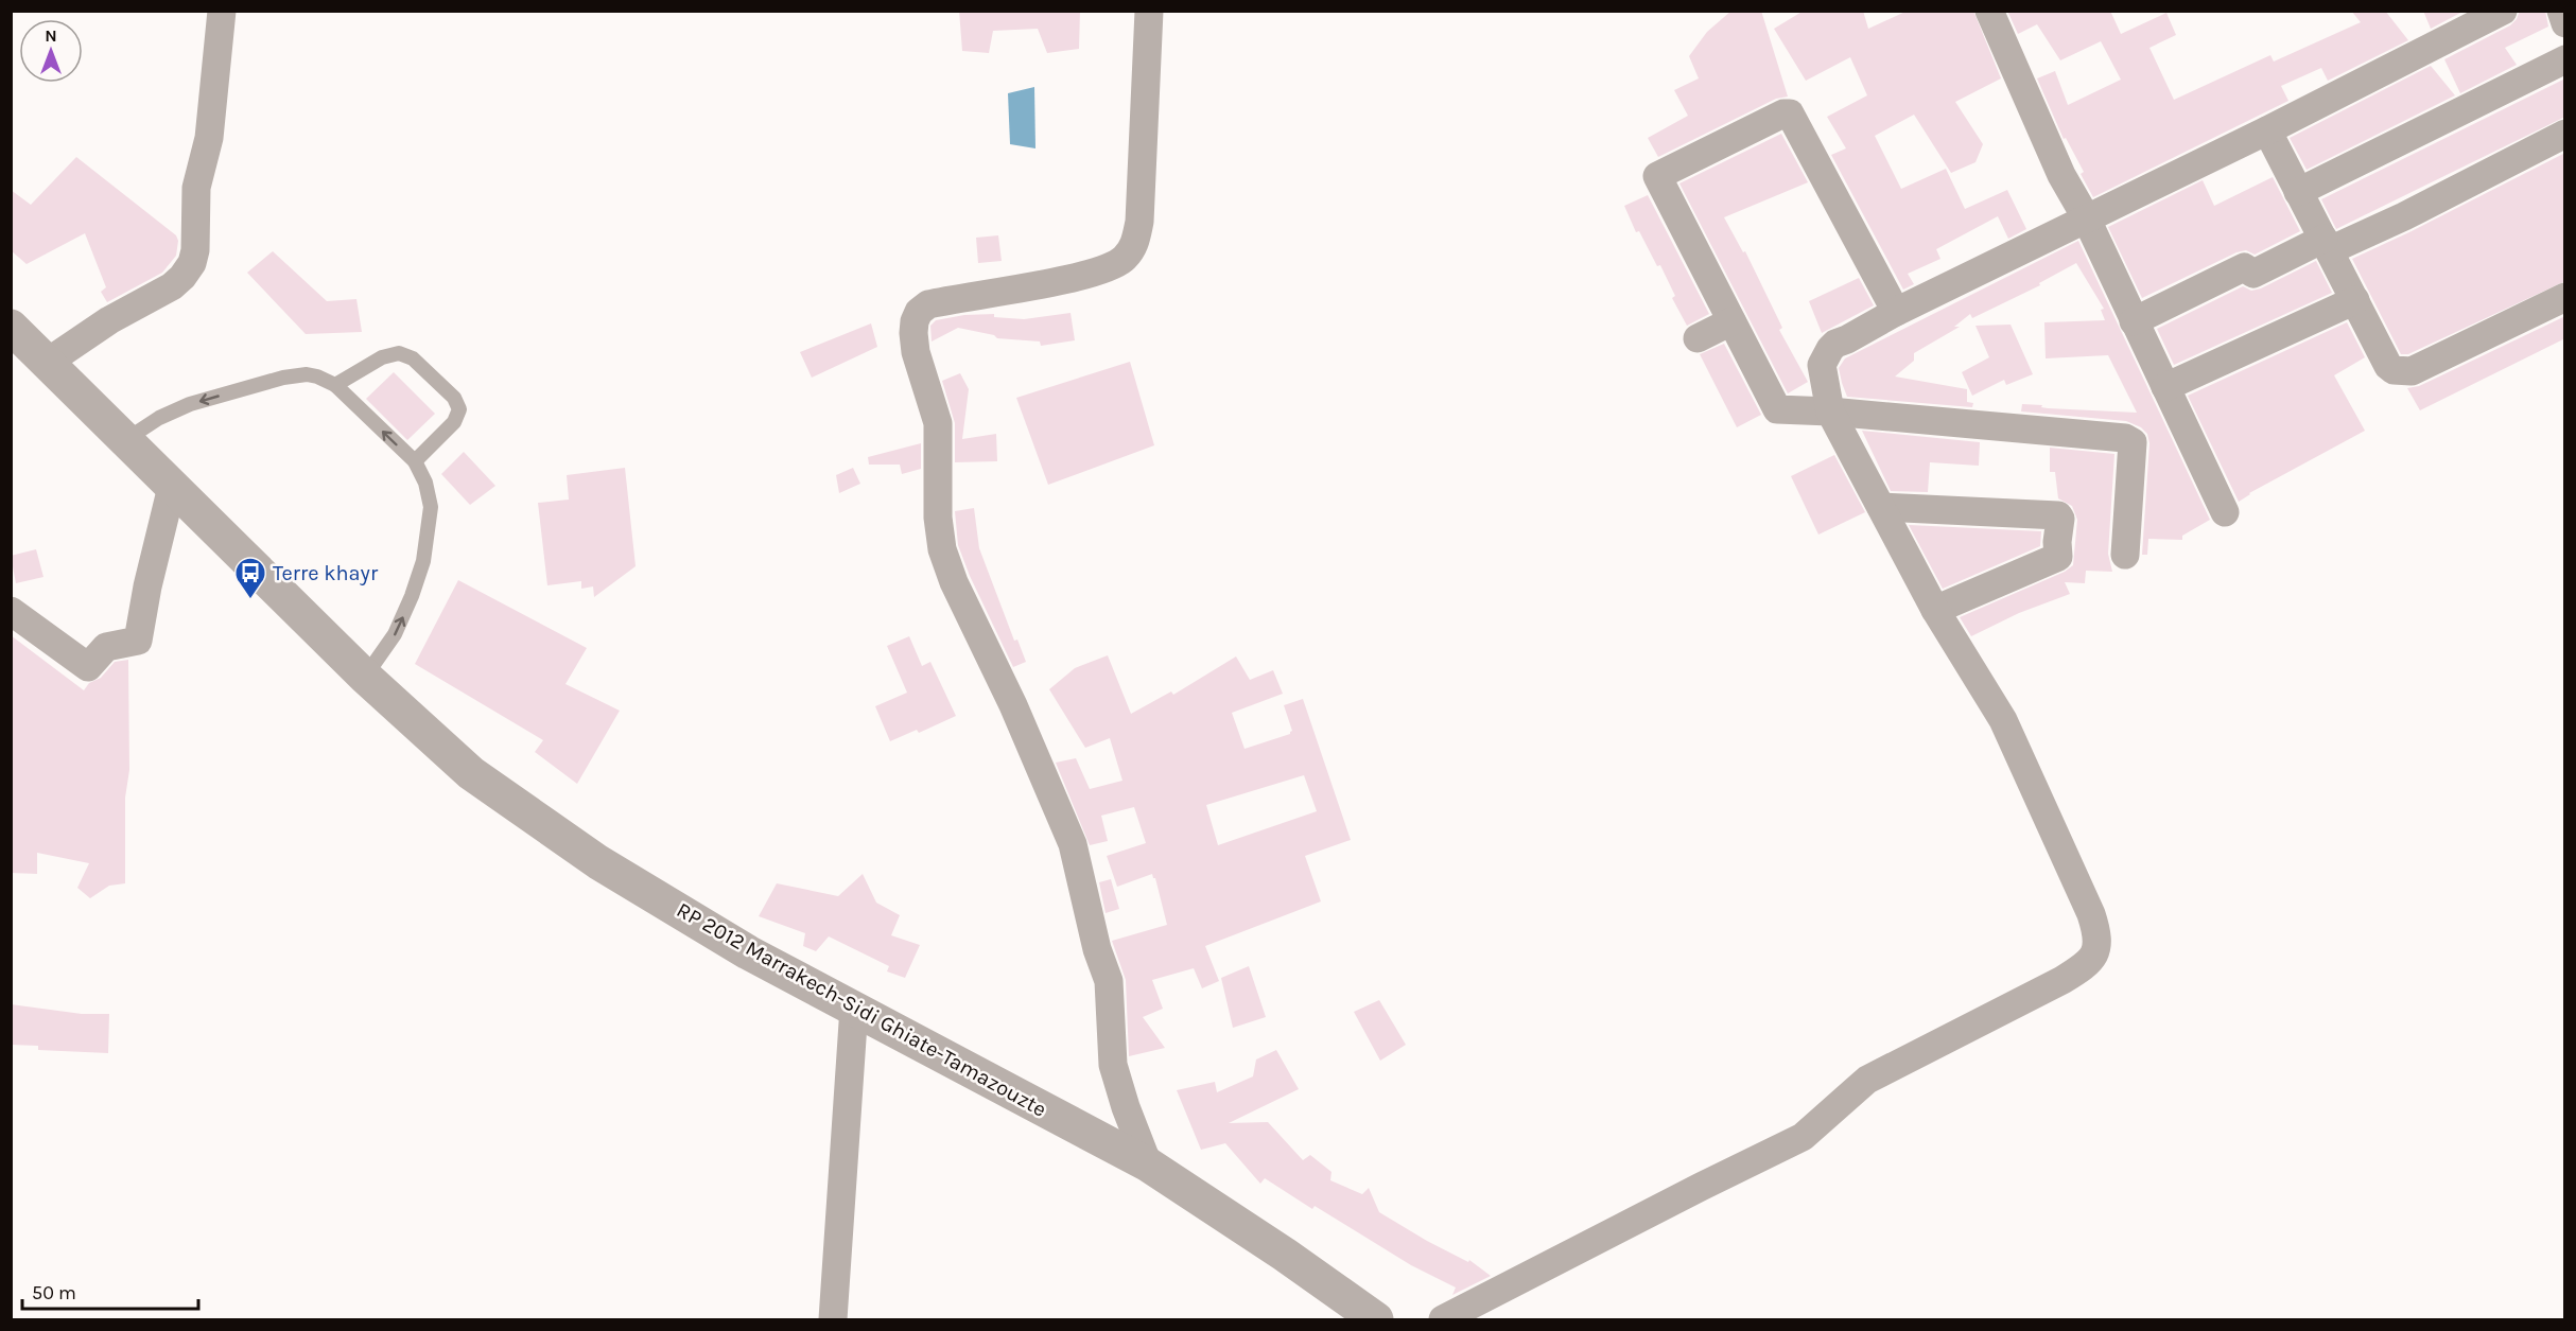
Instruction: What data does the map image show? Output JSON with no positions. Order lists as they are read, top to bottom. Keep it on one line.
{"streets":{"street":["RP 2012 Marrakech-Sidi Ghiate-Tamazouzte"]},"places":{"bus stop":["Terre khayr"]},"scale_bar":"50 m","north":"top"}
